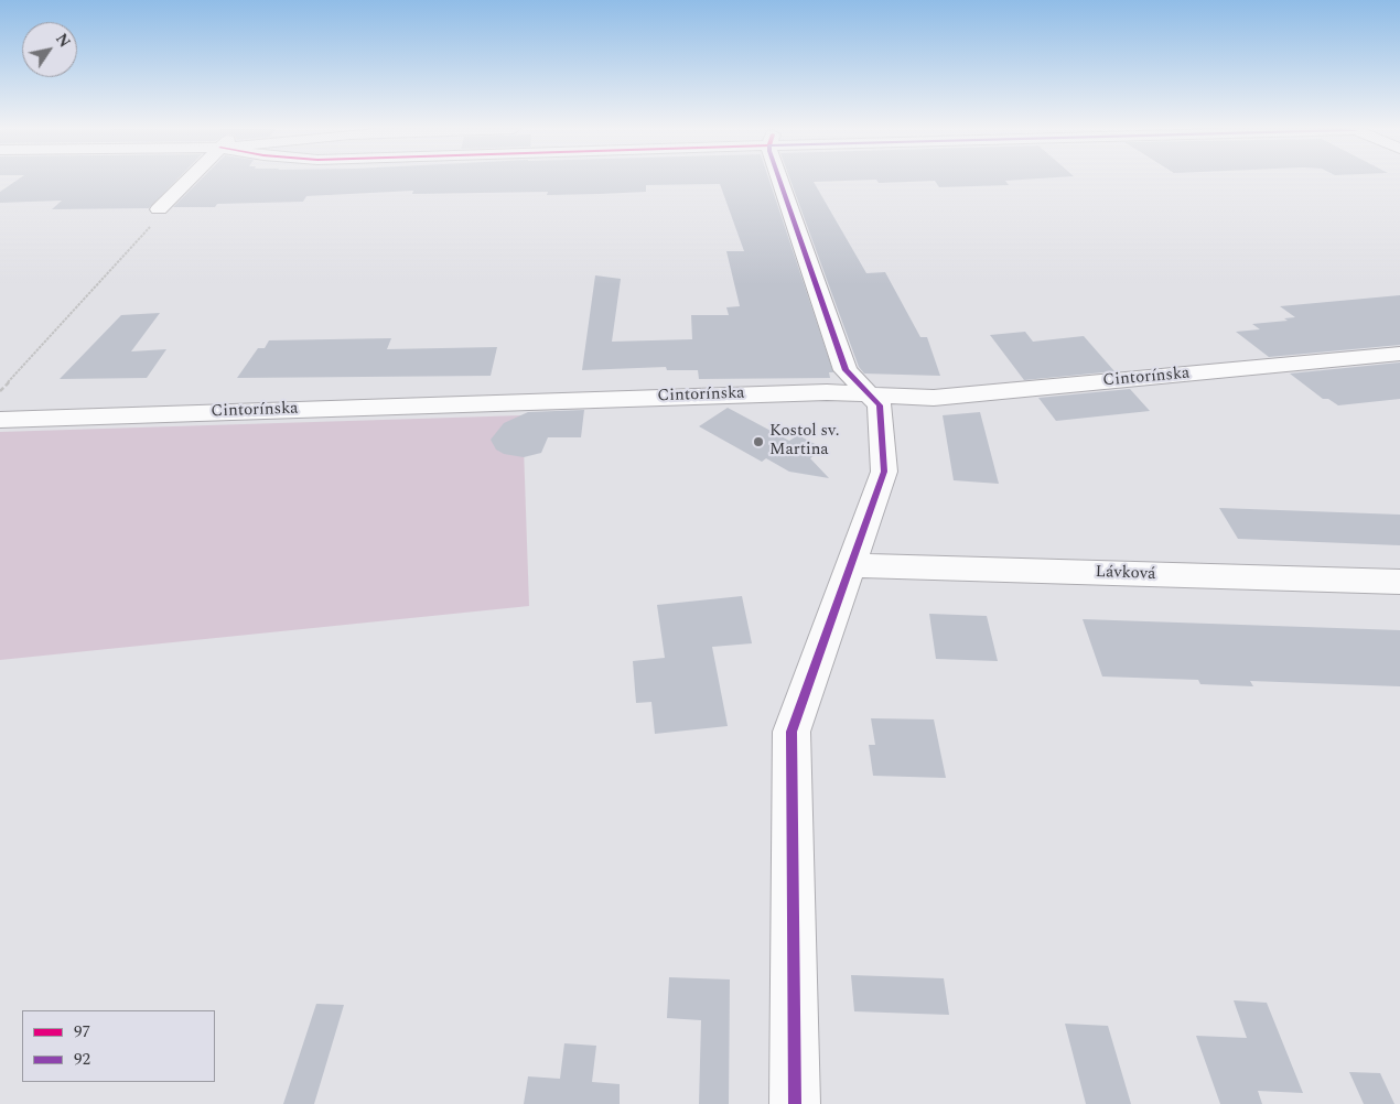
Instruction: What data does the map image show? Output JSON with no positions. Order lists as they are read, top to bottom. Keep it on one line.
{"streets":{"street":["Cintorínska","Lávková"]},"places":["Kostol sv. Martina"],"lines":["transit line 92"],"legend":["97","92"],"north":"top right"}
